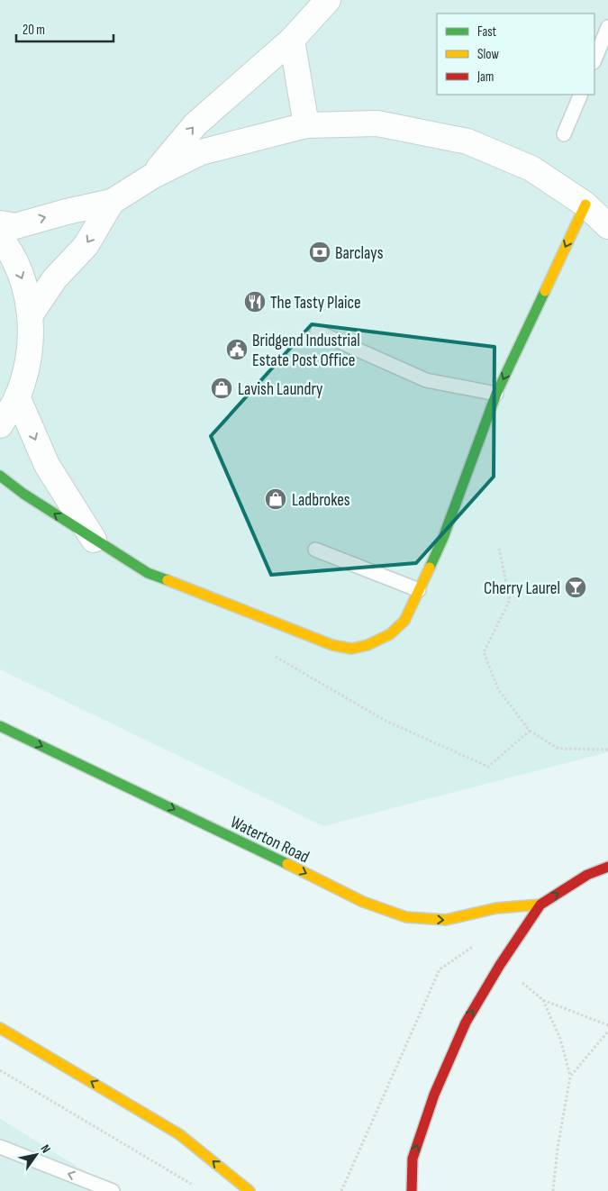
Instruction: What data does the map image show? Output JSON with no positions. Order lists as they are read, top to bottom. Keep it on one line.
{"streets":{"main road":["Waterton Road"]},"one_way":["Waterton Road"],"places":{"bank":["Barclays"],"restaurant":["The Tasty Plaice"],"public building":["Bridgend Industrial Estate Post Office"],"shop":["Lavish Laundry","Ladbrokes"],"bar":["Cherry Laurel"]},"legend":["Fast","Slow","Jam"],"scale_bar":"20 m","north":"top right"}
